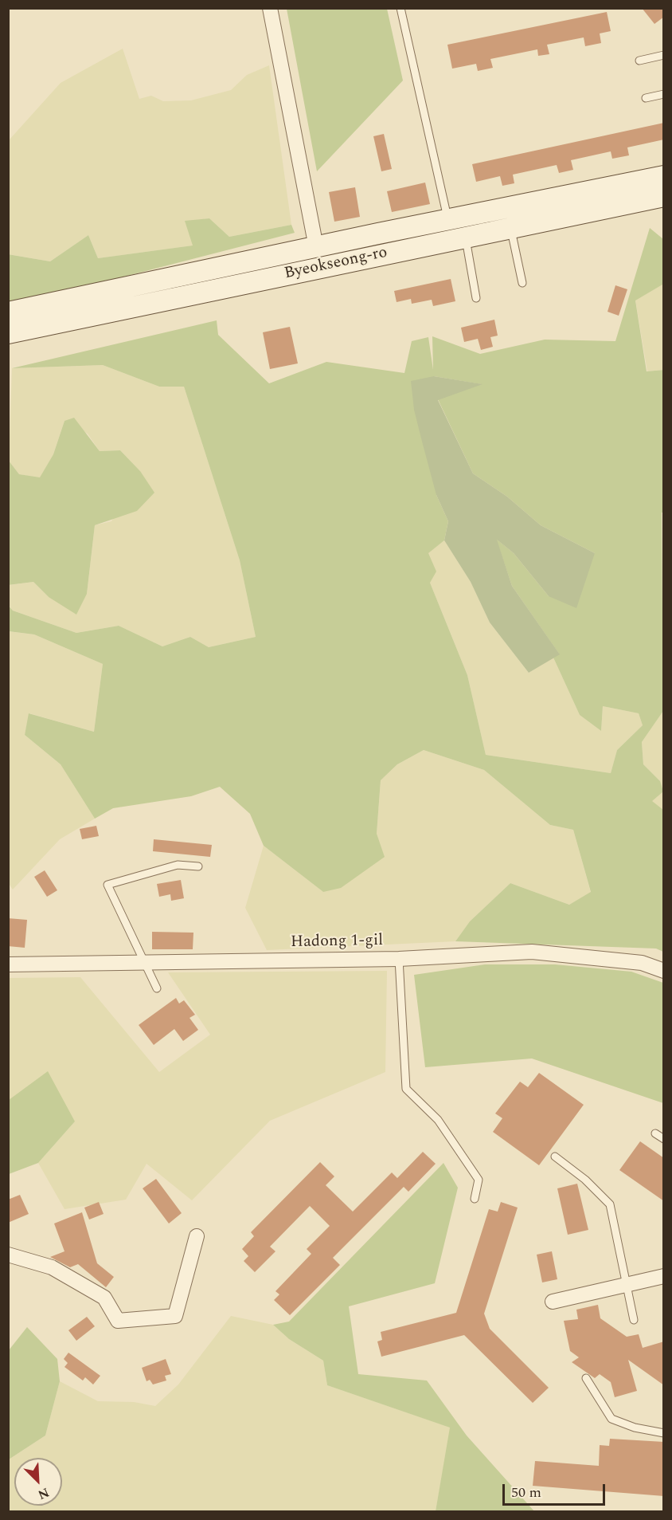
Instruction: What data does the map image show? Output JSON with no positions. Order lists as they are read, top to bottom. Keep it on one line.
{"streets":{"main road":["Byeokseong-ro"],"street":["Hadong 1-gil"]},"scale_bar":"50 m","north":"bottom right"}
